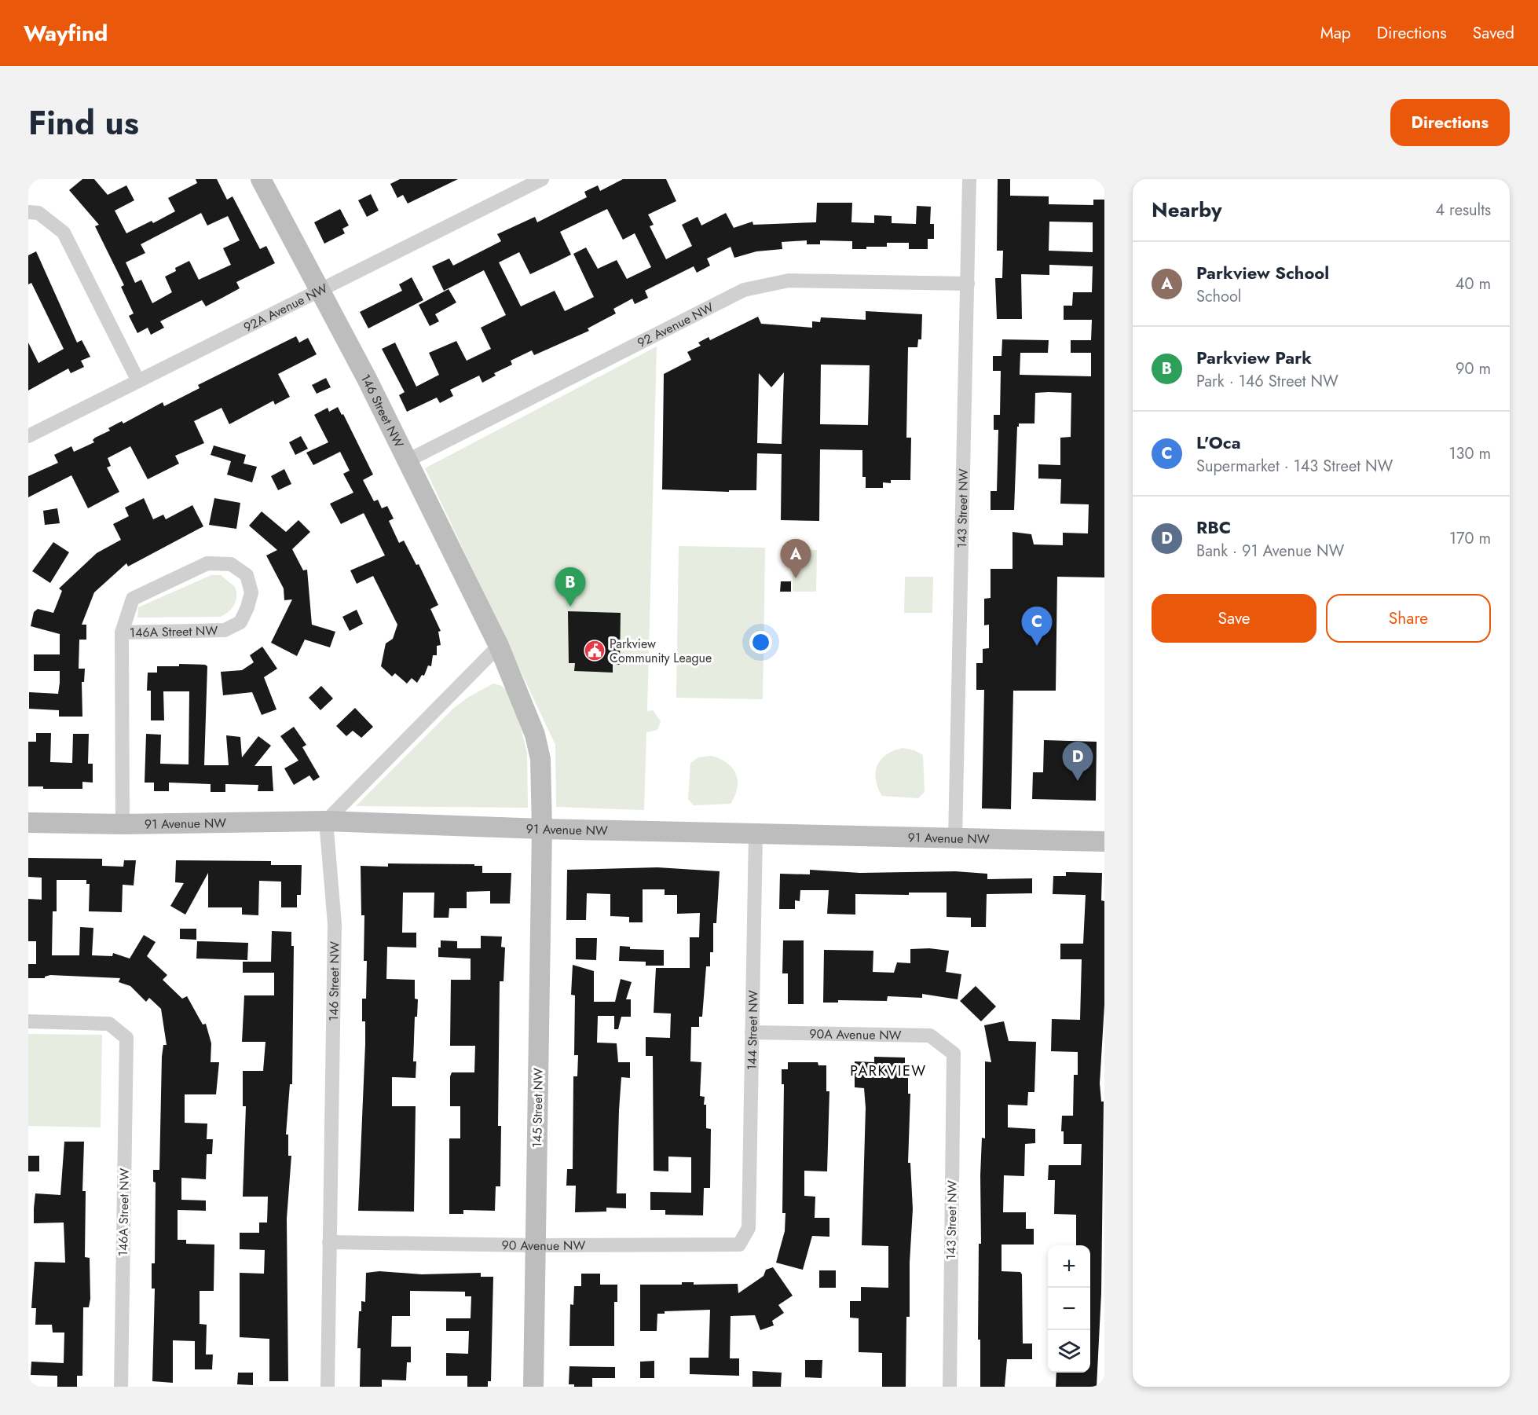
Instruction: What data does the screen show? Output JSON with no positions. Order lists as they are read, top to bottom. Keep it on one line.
{"streets":{"street":["92A Avenue NW","92 Avenue NW","146 Street NW","143 Street NW","146A Street NW","91 Avenue NW","144 Street NW","90A Avenue NW","145 Street NW","90 Avenue NW"]},"crossings":[["92A Avenue NW","146 Street NW"],["92 Avenue NW","146 Street NW"],["92 Avenue NW","143 Street NW"],["146 Street NW","91 Avenue NW"],["146 Street NW","145 Street NW"],["146 Street NW","90 Avenue NW"],["143 Street NW","91 Avenue NW"],["143 Street NW","90A Avenue NW"],["146A Street NW","91 Avenue NW"],["91 Avenue NW","144 Street NW"],["91 Avenue NW","145 Street NW"],["144 Street NW","90A Avenue NW"],["144 Street NW","90 Avenue NW"],["145 Street NW","90 Avenue NW"]],"districts":["PARKVIEW"],"places":{"public building":["Parkview Community League"]},"page":{"header":"Wayfind","nav":["Map","Directions","Saved"],"title":"Find us","buttons":["Directions",["Save","Share"]],"heading":["Nearby","4 results"],"list":[{"mark":"A","name":"Parkview School","note":"School","value":"40 m"},{"mark":"B","name":"Parkview Park","note":"Park · 146 Street NW","value":"90 m"},{"mark":"C","name":"L'Oca","note":"Supermarket · 143 Street NW","value":"130 m"},{"mark":"D","name":"RBC","note":"Bank · 91 Avenue NW","value":"170 m"}],"pins":["A","B","C","D"],"map_buttons":["+","−"]}}
